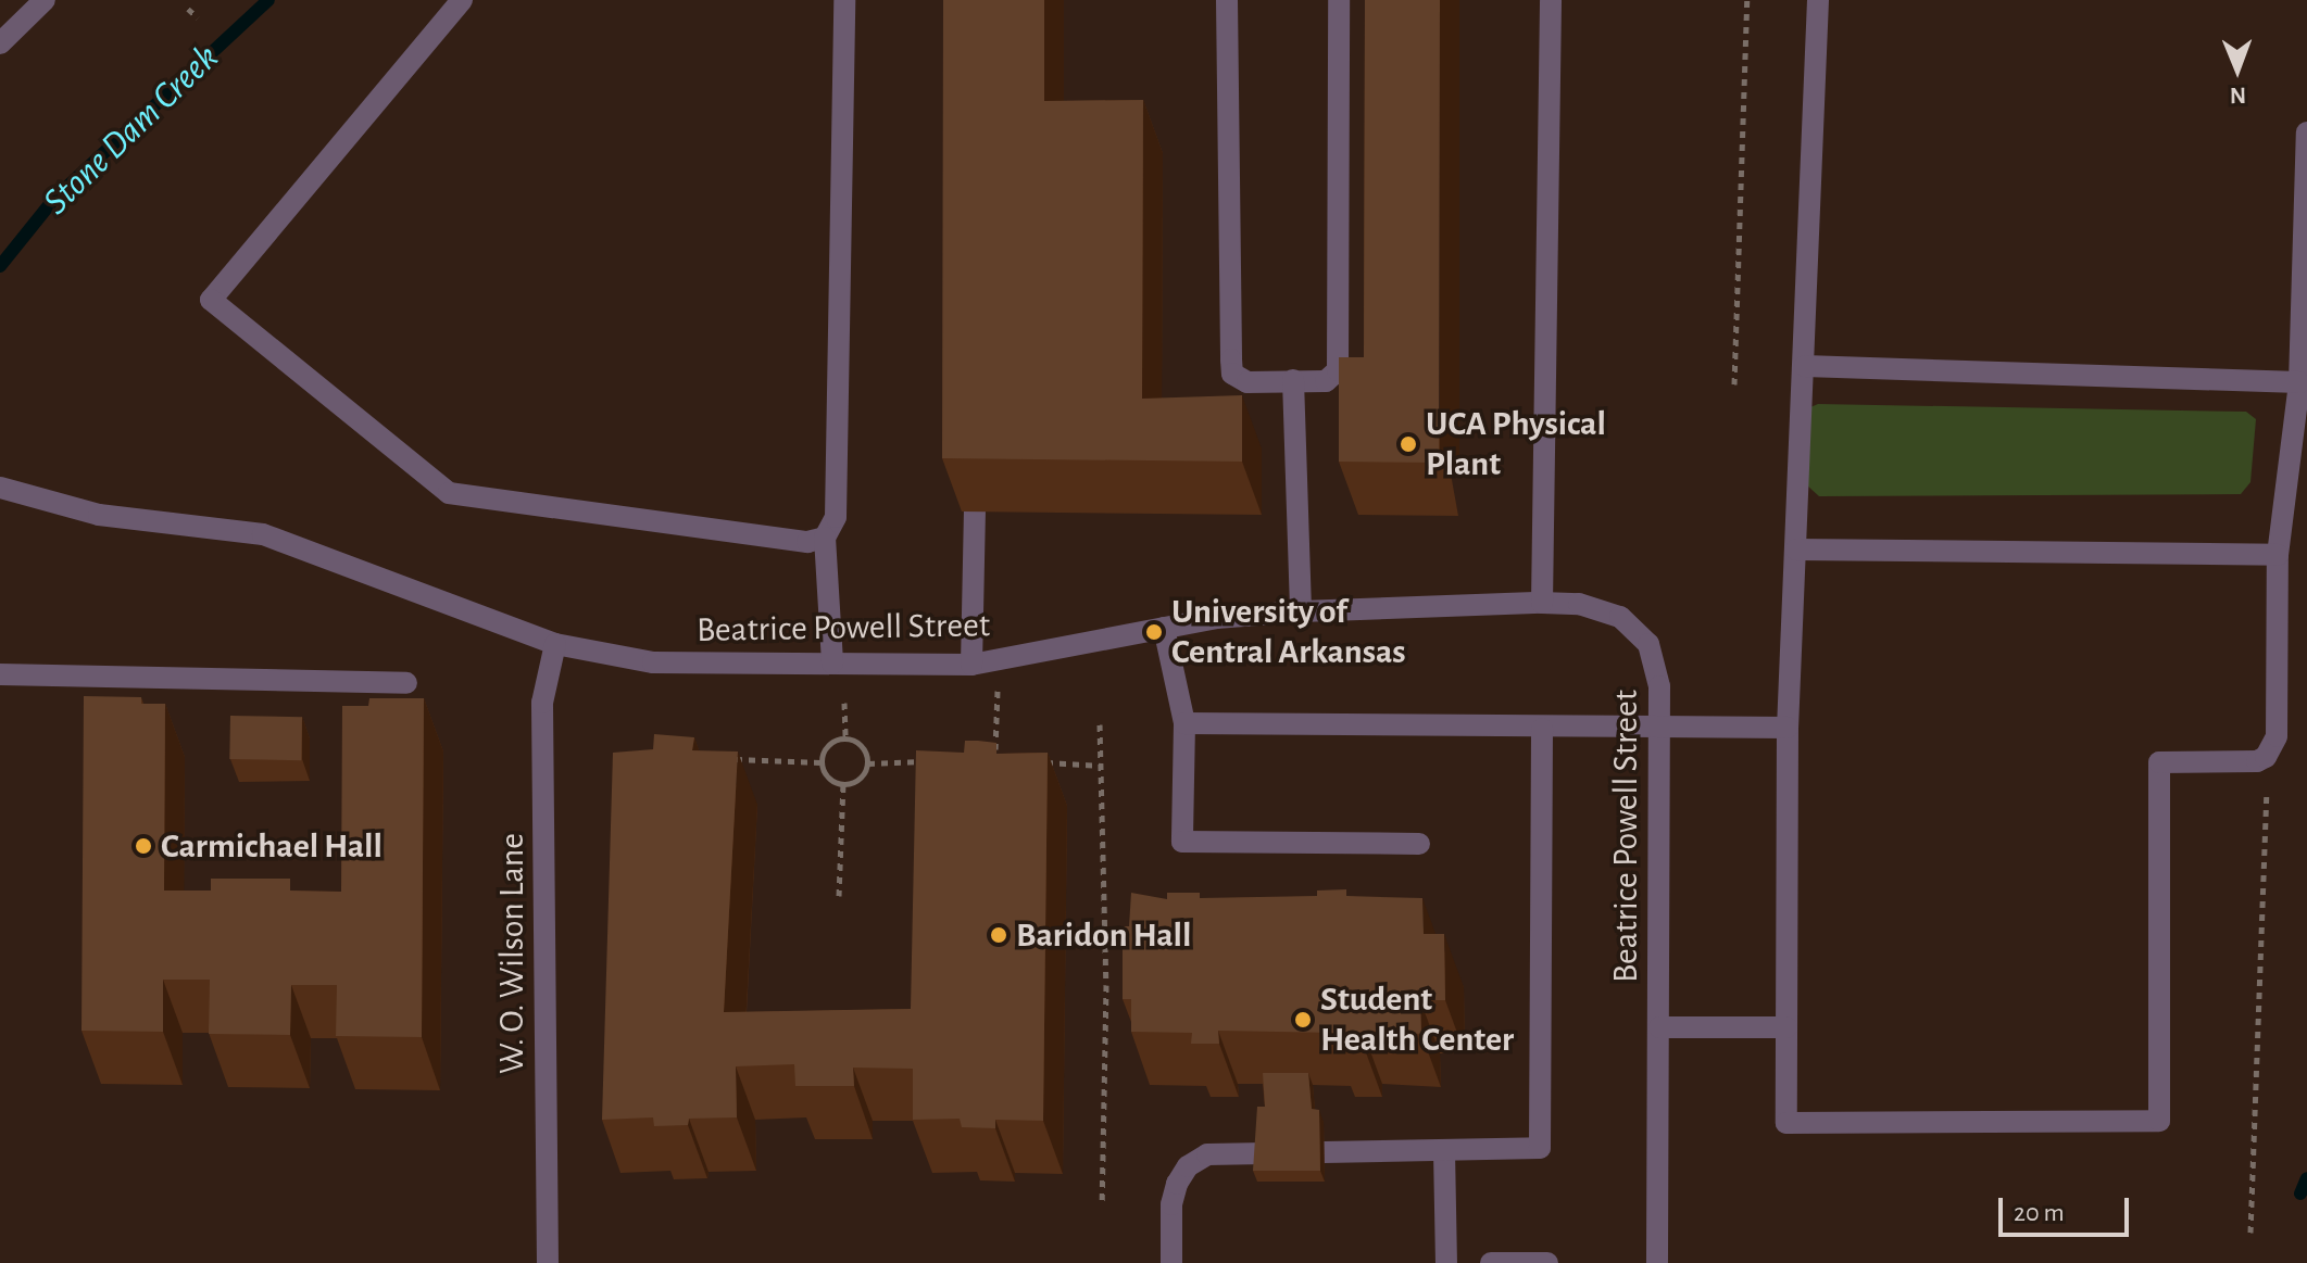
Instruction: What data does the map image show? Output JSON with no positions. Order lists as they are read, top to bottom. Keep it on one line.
{"streets":{"street":["Beatrice Powell Street","W. O. Wilson Lane"]},"crossings":[["Beatrice Powell Street","W. O. Wilson Lane"]],"water":["Stone Dam Creek"],"places":["UCA Physical Plant","University of Central Arkansas","Carmichael Hall","Baridon Hall","Student Health Center"],"scale_bar":"20 m","north":"bottom"}
